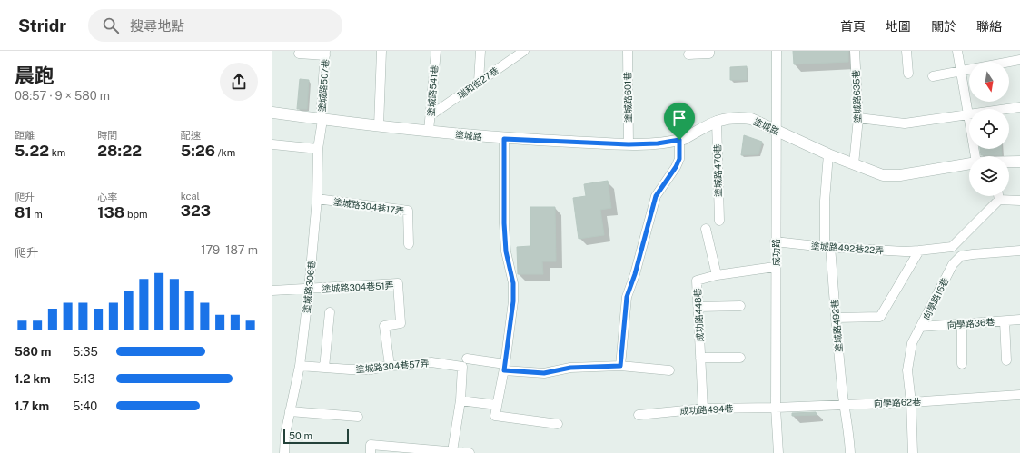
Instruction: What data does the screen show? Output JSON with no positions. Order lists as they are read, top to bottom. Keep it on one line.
{"streets":{"street":["瑞和街27巷","塗城路507巷","塗城路541巷","塗城路635巷","塗城路601巷","塗城路","塗城路470巷","塗城路304巷17弄","塗城路492巷22弄","成功路","塗城路306巷","塗城路304巷51弄","向學路16巷","成功路448巷","向學路36巷","塗城路492巷","塗城路304巷57弄","向學路62巷","成功路494巷"]},"crossings":[["瑞和街27巷","塗城路541巷"],["塗城路507巷","塗城路"],["塗城路507巷","塗城路306巷"],["塗城路541巷","塗城路"],["塗城路635巷","塗城路"],["塗城路601巷","塗城路"],["塗城路","塗城路470巷"],["塗城路","成功路"],["塗城路","塗城路306巷"],["塗城路","塗城路492巷"],["塗城路304巷17弄","塗城路306巷"],["塗城路492巷22弄","成功路"],["塗城路492巷22弄","塗城路492巷"],["成功路","成功路448巷"],["成功路","向學路62巷"],["成功路","成功路494巷"],["塗城路306巷","塗城路304巷51弄"],["塗城路306巷","塗城路304巷57弄"],["塗城路304巷51弄","塗城路304巷57弄"],["向學路16巷","向學路36巷"],["向學路16巷","向學路62巷"],["成功路448巷","成功路494巷"],["塗城路492巷","向學路62巷"],["向學路62巷","成功路494巷"]],"scale_bar":"50 m","north":"bottom","page":{"header":"Stridr","search":"搜尋地點","nav":["首頁","地圖","關於","聯絡"],"heading":["晨跑","08:57 · 9 × 580 m"],"stats":[["距離","5.22 km"],["時間","28:22"],["配速","5:26 /km"],["爬升","81 m"],["心率","138 bpm"],["kcal","323"]],"chart":["爬升","179–187 m"],"list":[{"name":"580 m","note":"5:35"},{"name":"1.2 km","note":"5:13"},{"name":"1.7 km","note":"5:40"}],"scale":"50 m"}}
